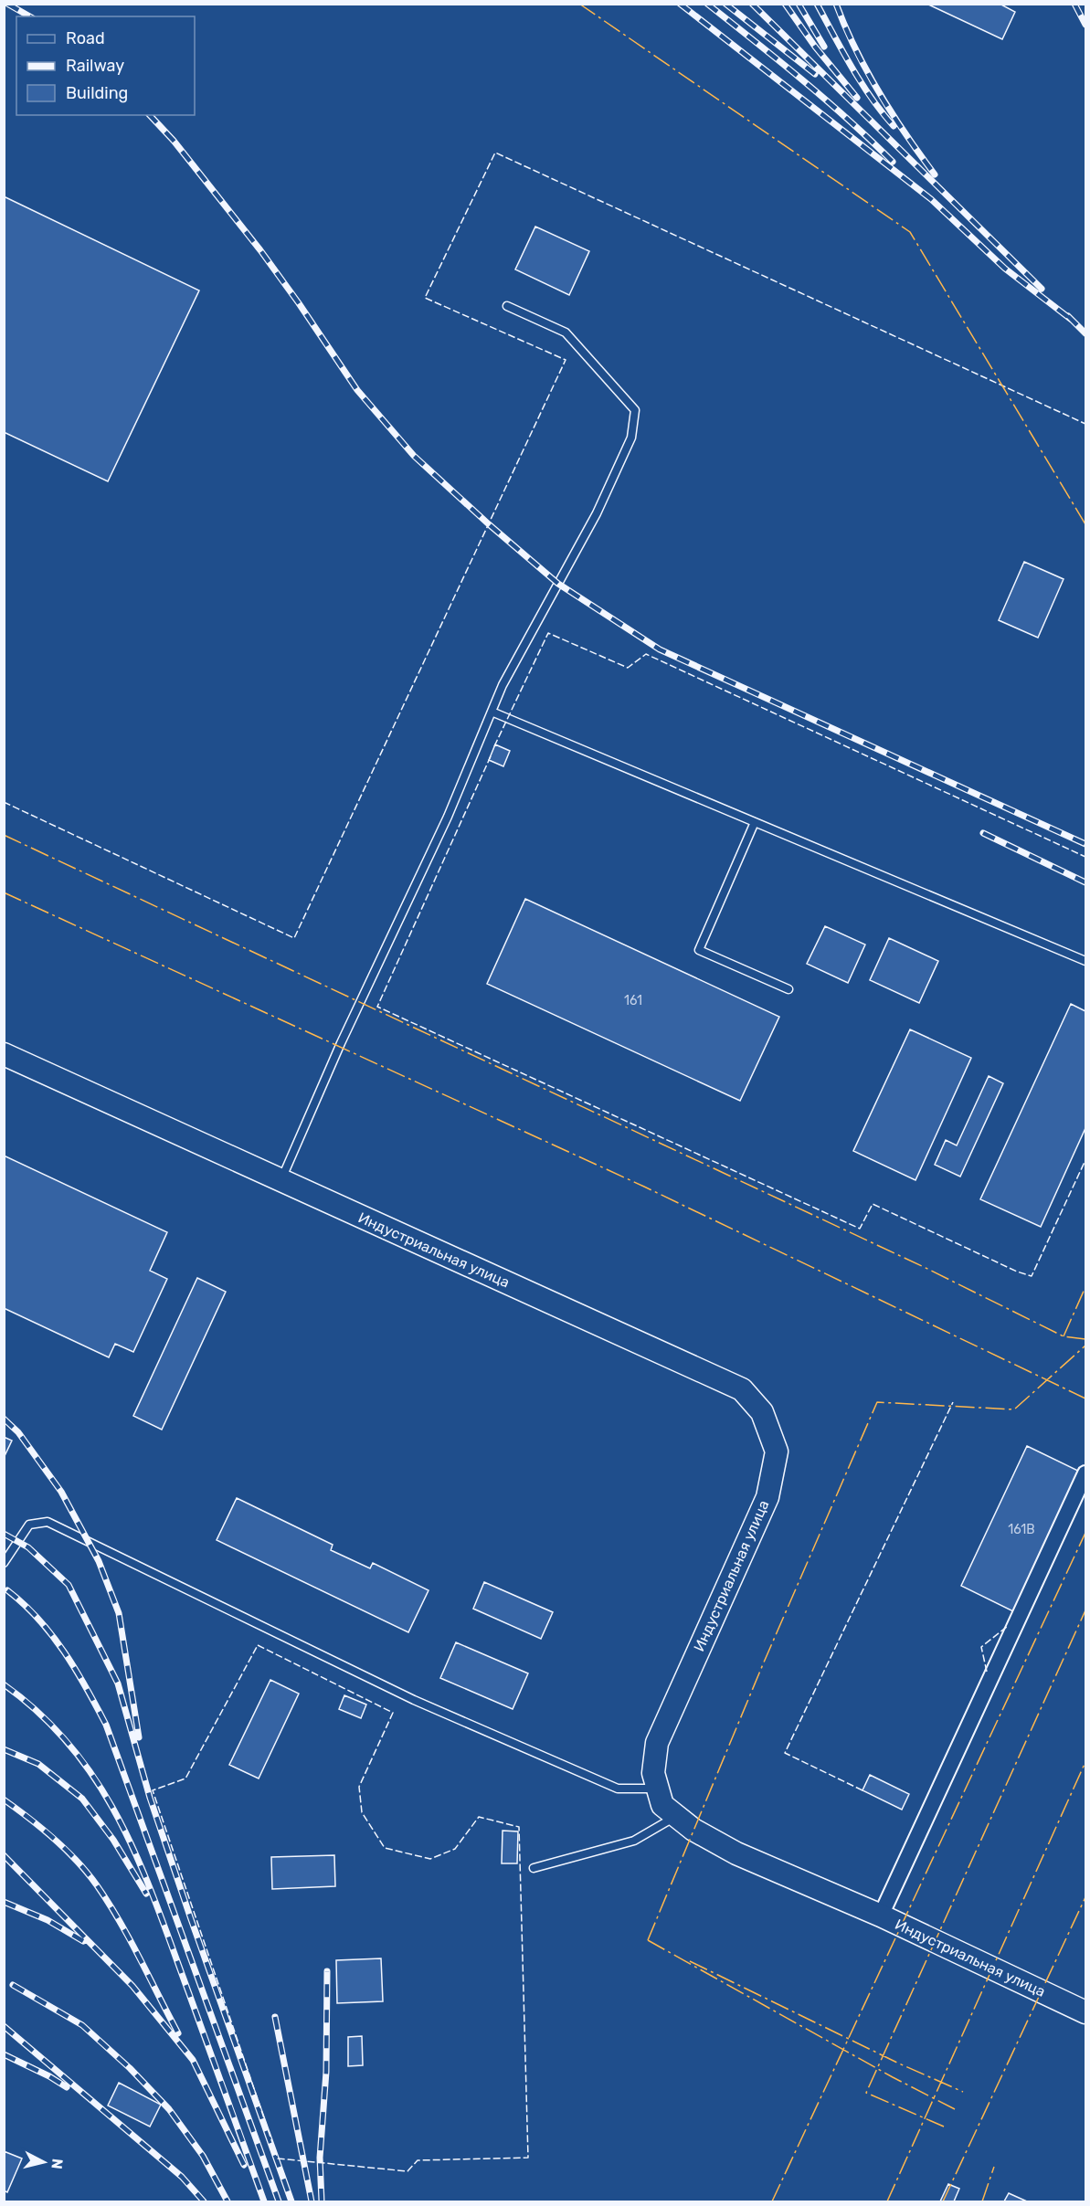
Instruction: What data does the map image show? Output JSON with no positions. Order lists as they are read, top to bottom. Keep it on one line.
{"streets":{"street":["Индустриальная улица"]},"house_numbers":["161","161В"],"legend":["Road","Railway","Building"],"north":"right"}
